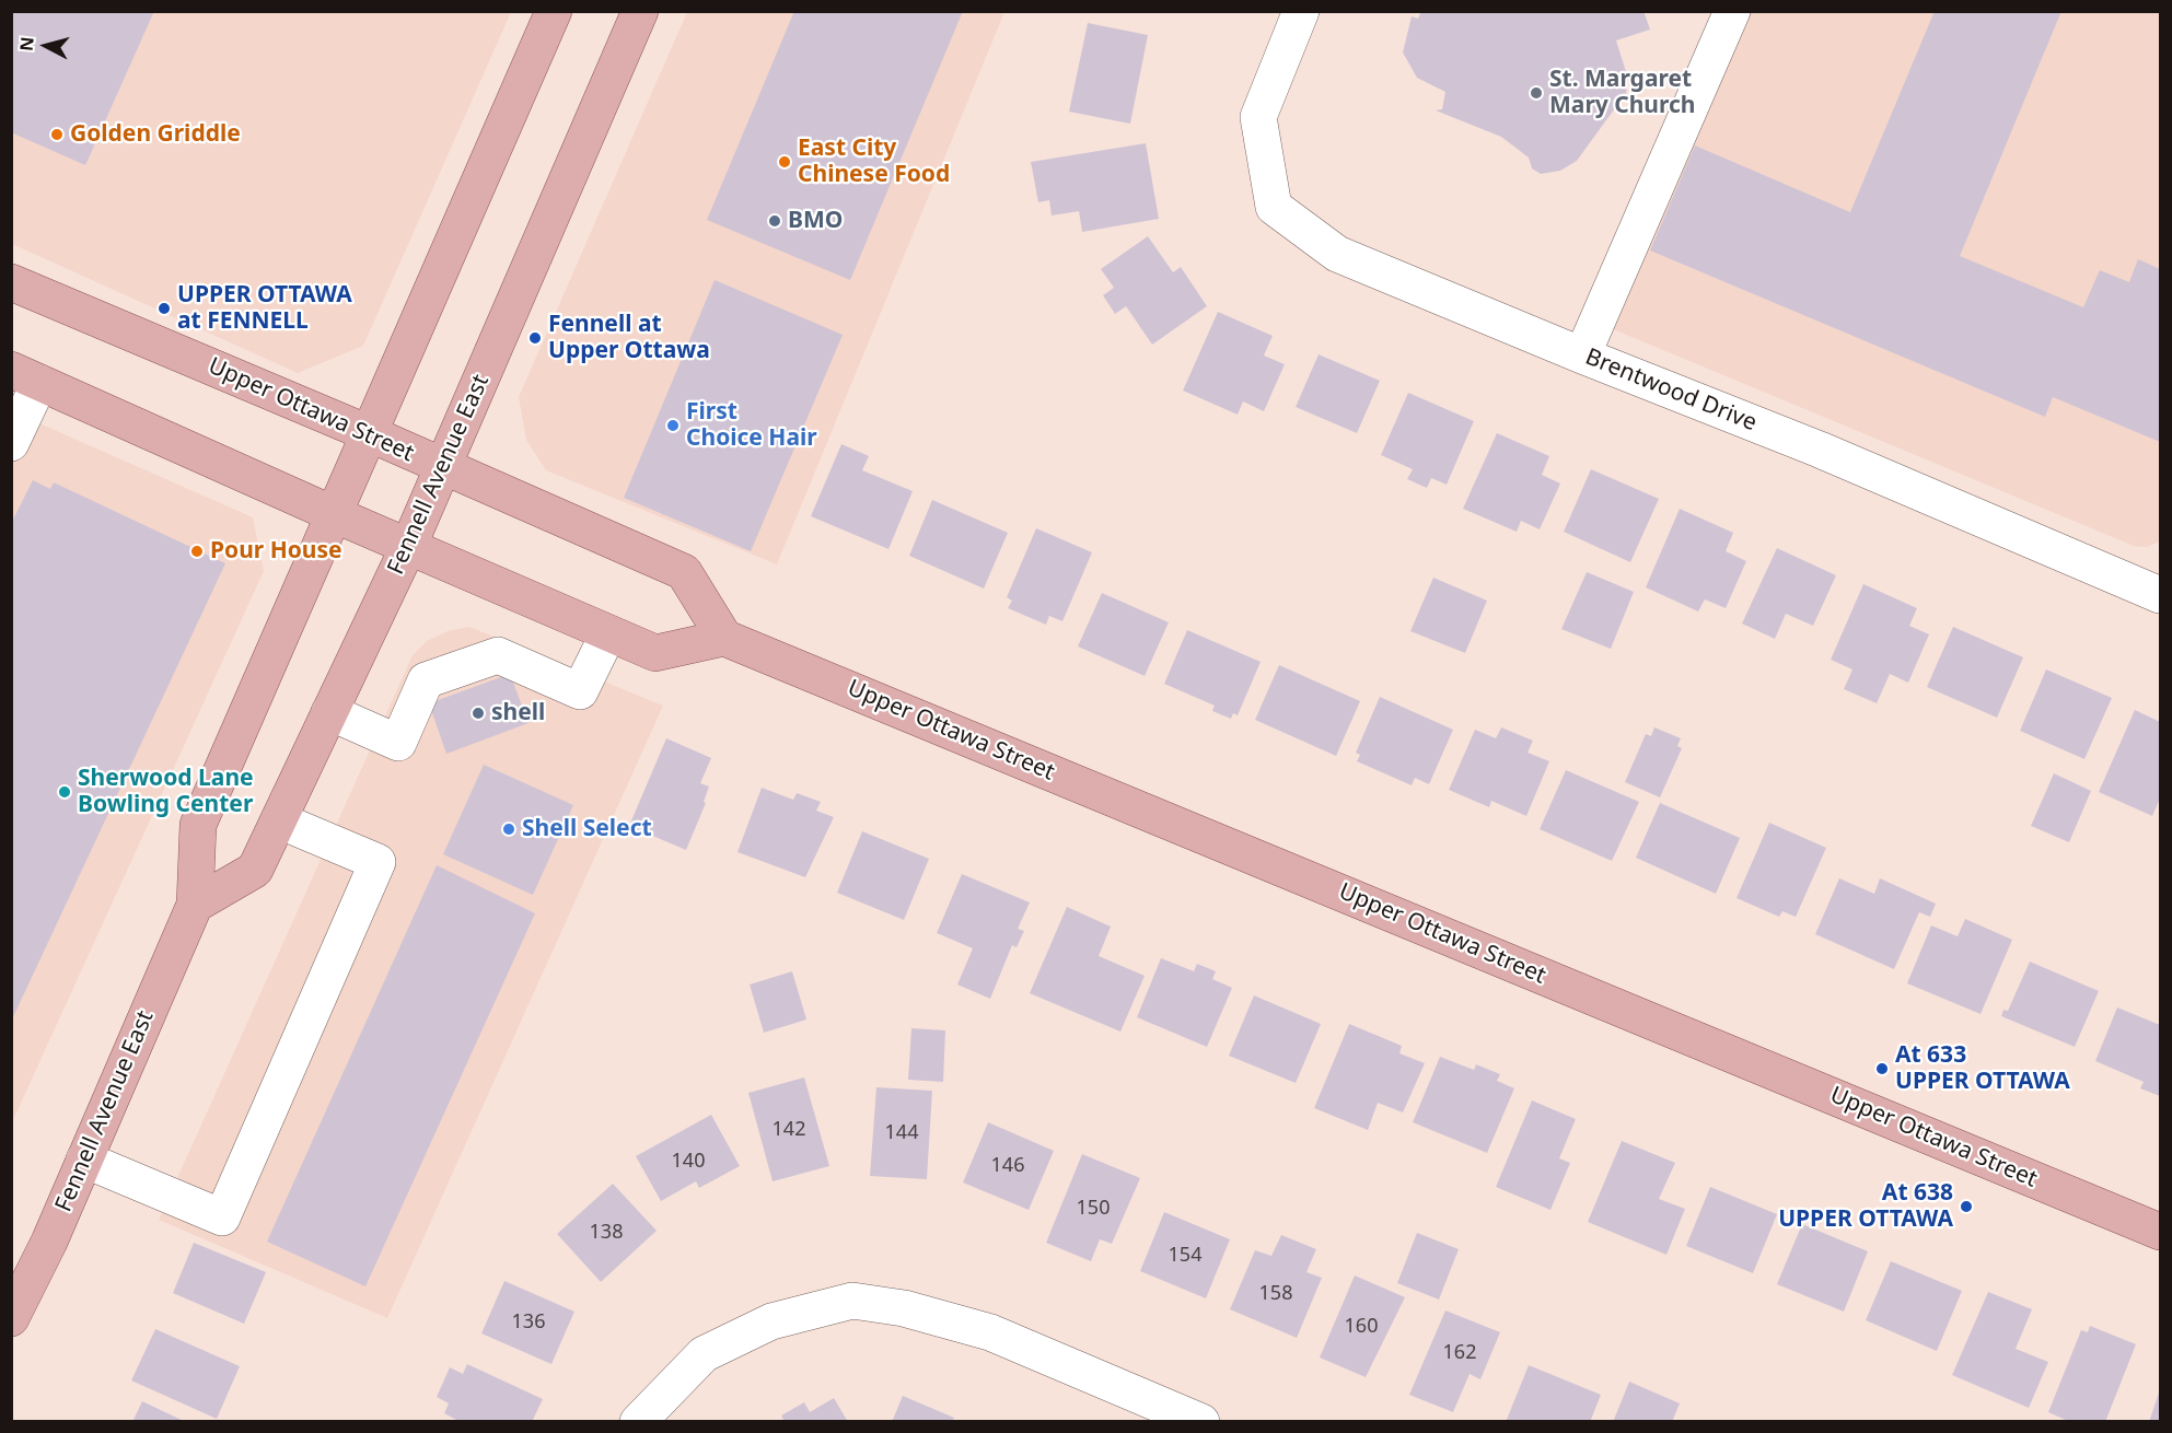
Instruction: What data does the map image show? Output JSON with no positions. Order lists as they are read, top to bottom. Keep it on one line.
{"streets":{"main road":["Upper Ottawa Street","Fennell Avenue East"],"street":["Brentwood Drive"]},"crossings":[["Upper Ottawa Street","Fennell Avenue East"]],"places":["St. Margaret Mary Church","Golden Griddle","East City Chinese Food","BMO","UPPER OTTAWA at FENNELL","Fennell at Upper Ottawa","First Choice Hair","Pour House","shell","Sherwood Lane Bowling Center","Shell Select","At 633 UPPER OTTAWA","At 638 UPPER OTTAWA"],"house_numbers":["142","144","140","146","150","138","154","158","136","160","162"],"north":"left"}
